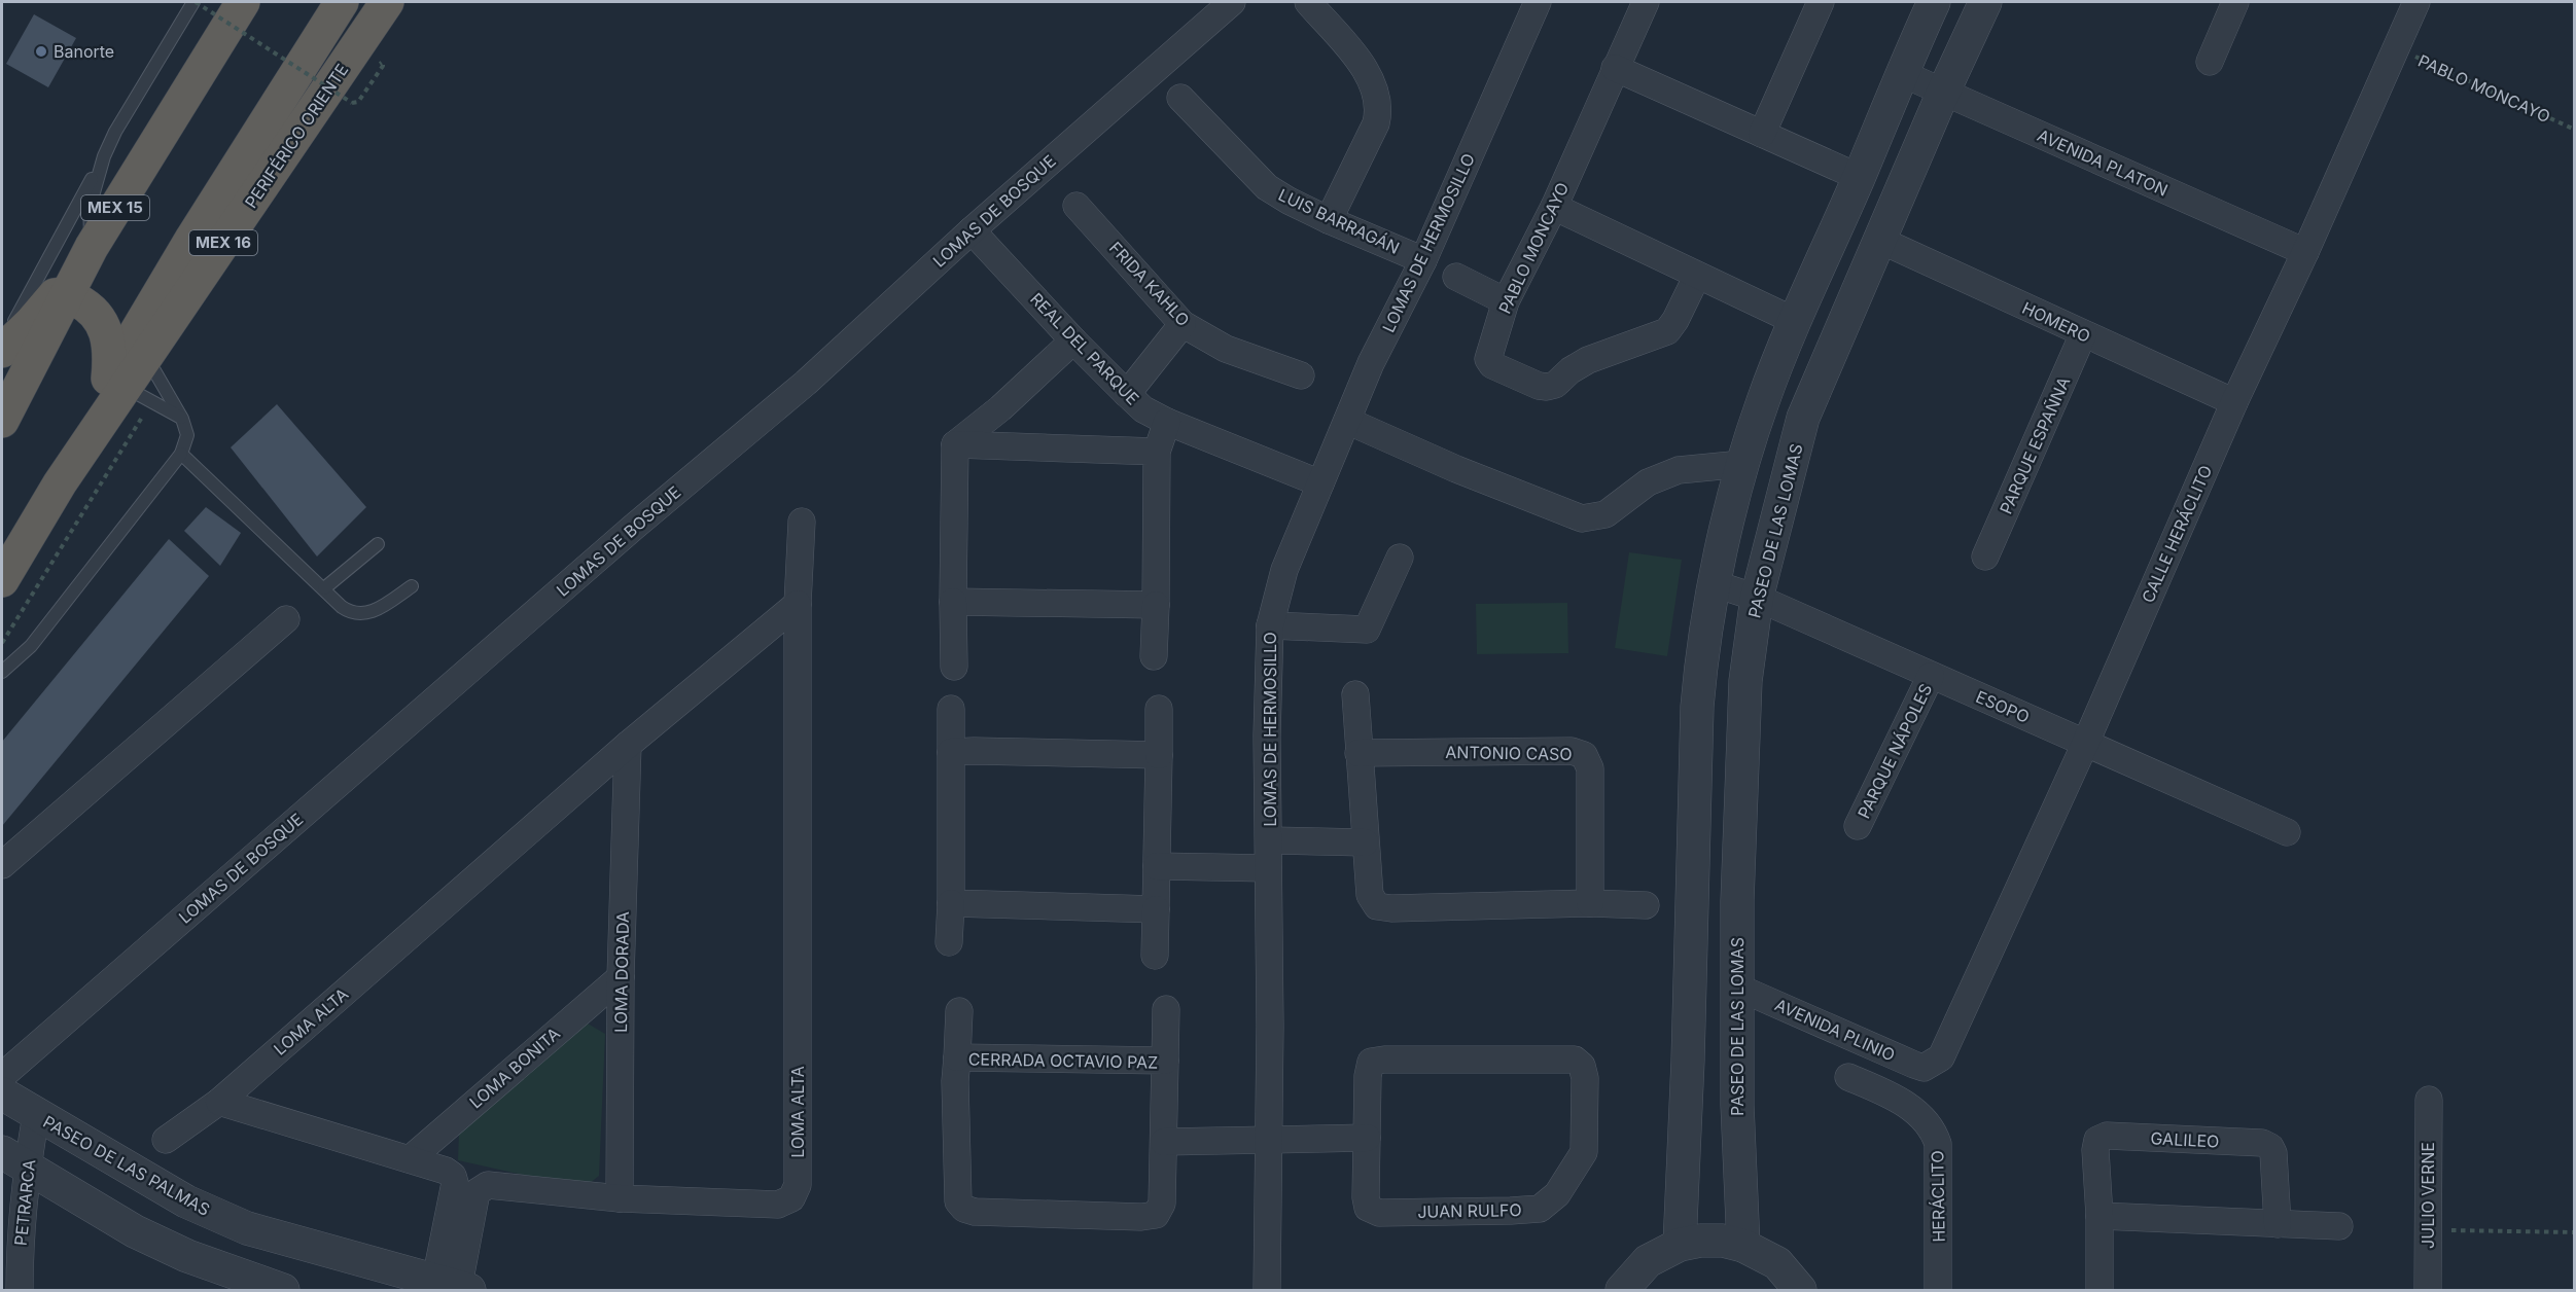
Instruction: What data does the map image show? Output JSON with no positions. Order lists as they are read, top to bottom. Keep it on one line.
{"streets":{"highway":["PERIFÉRICO ORIENTE","MEX 15","MEX 16"],"street":["PABLO MONCAYO","AVENIDA PLATON","LOMAS DE BOSQUE","LUIS BARRAGÁN","LOMAS DE HERMOSILLO","FRIDA KAHLO","HOMERO","REAL DEL PARQUE","PARQUE ESPAÑNA","PASEO DE LAS LOMAS","CALLE HERÁCLITO","ESOPO","PARQUE NÁPOLES","ANTONIO CASO","LOMA DORADA","LOMA ALTA","AVENIDA PLINIO","CERRADA OCTAVIO PAZ","LOMA BONITA","GALILEO","PASEO DE LAS PALMAS","JULIO VERNE","HERÁCLITO","PETRARCA","JUAN RULFO"]},"crossings":[["PABLO MONCAYO","CALLE HERÁCLITO"],["AVENIDA PLATON","PASEO DE LAS LOMAS"],["AVENIDA PLATON","CALLE HERÁCLITO"],["LOMAS DE BOSQUE","REAL DEL PARQUE"],["LUIS BARRAGÁN","LOMAS DE HERMOSILLO"],["LOMAS DE HERMOSILLO","REAL DEL PARQUE"],["HOMERO","PARQUE ESPAÑNA"],["HOMERO","PASEO DE LAS LOMAS"],["HOMERO","CALLE HERÁCLITO"],["PASEO DE LAS LOMAS","ESOPO"],["PASEO DE LAS LOMAS","AVENIDA PLINIO"],["CALLE HERÁCLITO","ESOPO"],["CALLE HERÁCLITO","AVENIDA PLINIO"],["ESOPO","PARQUE NÁPOLES"],["LOMA DORADA","LOMA ALTA"],["LOMA DORADA","LOMA BONITA"],["LOMA ALTA","PASEO DE LAS PALMAS"],["PASEO DE LAS PALMAS","PETRARCA"]],"places":["Banorte"]}
